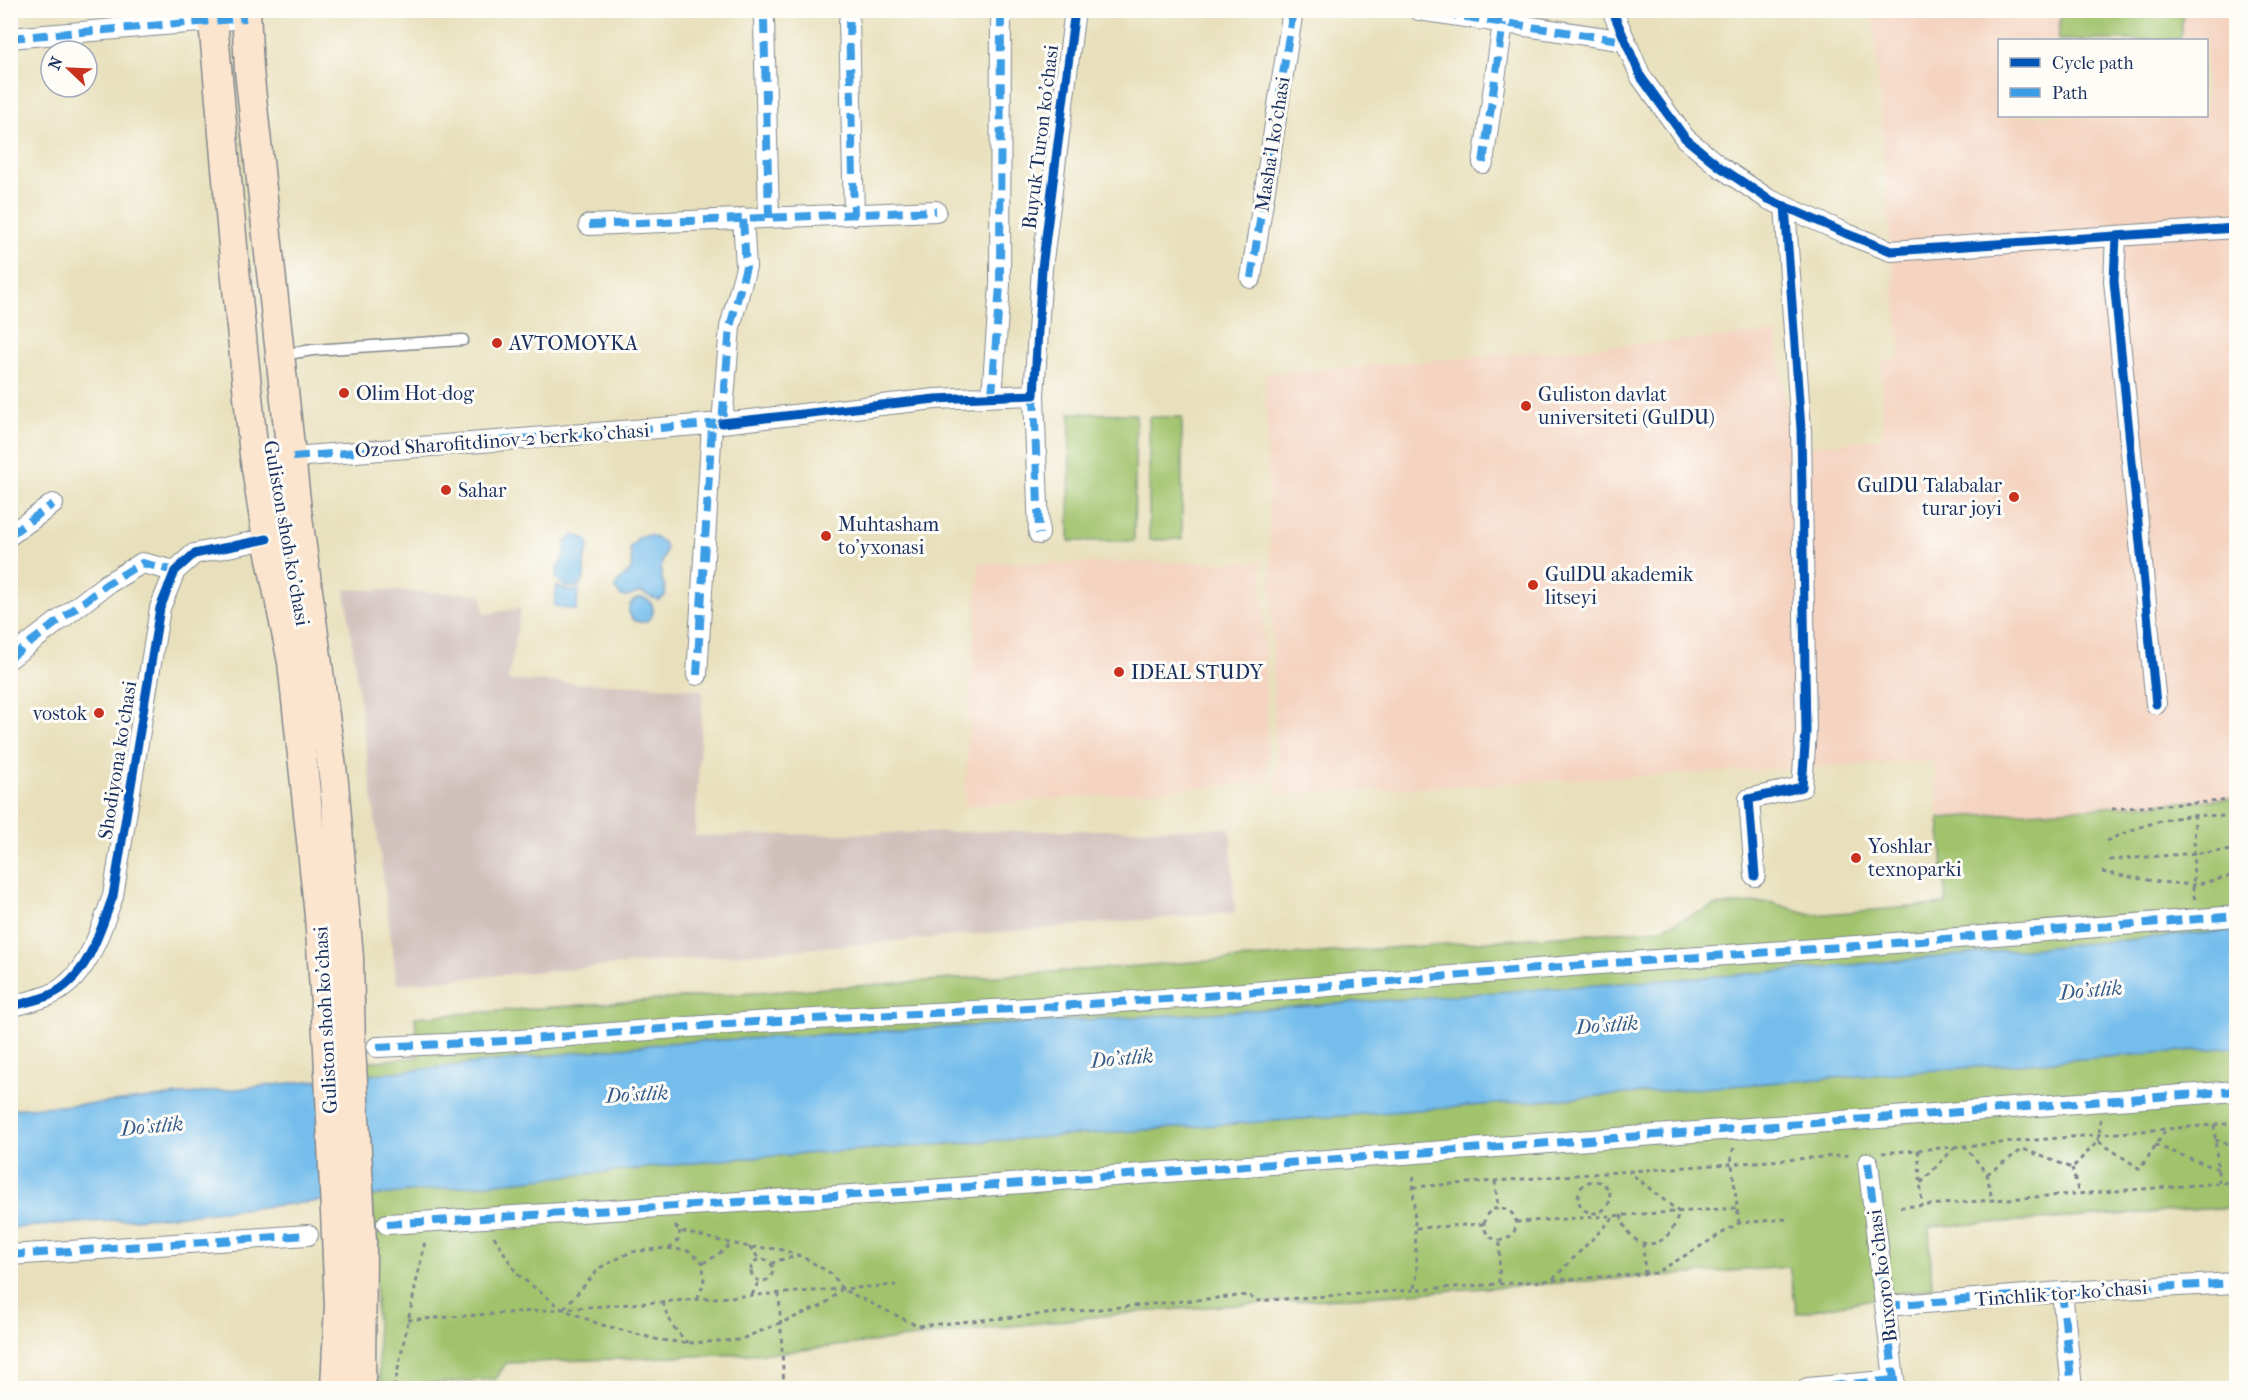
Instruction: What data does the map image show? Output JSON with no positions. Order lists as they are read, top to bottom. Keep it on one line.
{"streets":{"main road":["Guliston shoh ko'chasi"],"street":["Buyuk Turon ko'chasi","Masha'l ko'chasi","Ozod Sharofitdinov-2 berk ko'chasi","Shodiyona ko'chasi","Buxoro ko'chasi","Tinchlik tor ko'chasi"]},"crossings":[["Buyuk Turon ko'chasi","Ozod Sharofitdinov-2 berk ko'chasi"],["Ozod Sharofitdinov-2 berk ko'chasi","Guliston shoh ko'chasi"],["Buxoro ko'chasi","Tinchlik tor ko'chasi"]],"water":["Do'stlik"],"places":["AVTOMOYKA","Olim Hot-dog","Guliston davlat universiteti (GulDU)","Sahar","GulDU Talabalar turar joyi","Muhtasham to'yxonasi","GulDU akademik litseyi","IDEAL STUDY","vostok","Yoshlar texnoparki"],"legend":["Cycle path","Path"],"north":"top left"}
